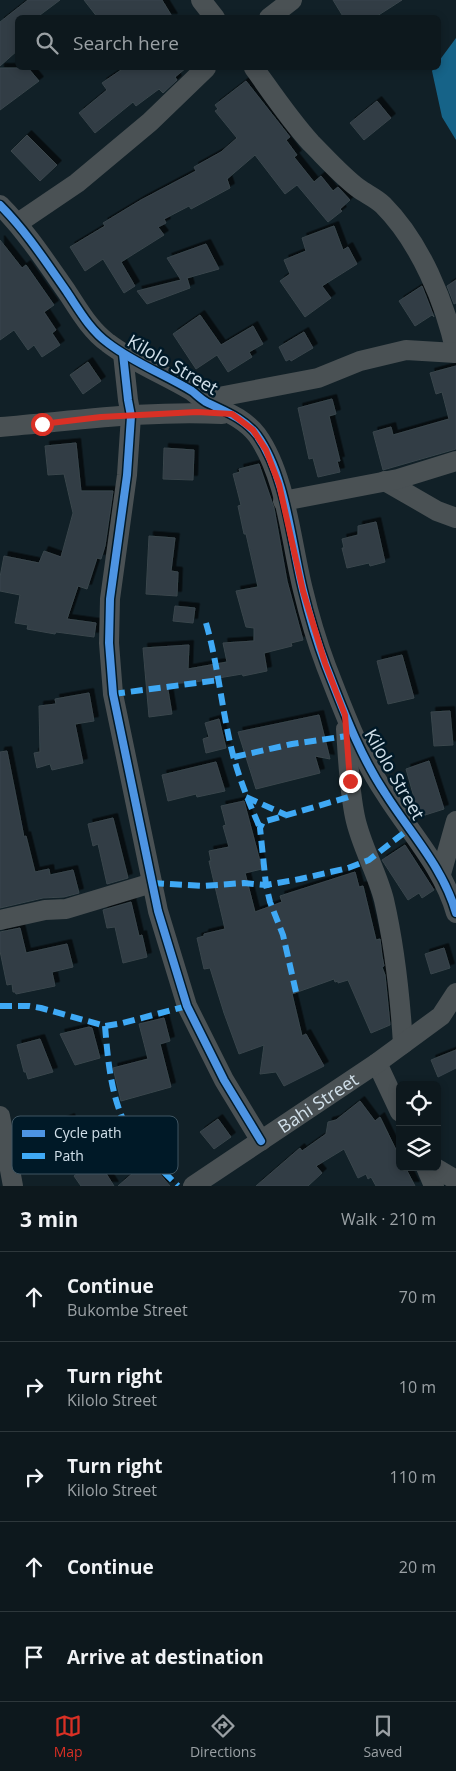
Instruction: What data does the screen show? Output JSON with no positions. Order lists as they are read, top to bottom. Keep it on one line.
{"streets":{"street":["Kilolo Street","Bahi Street"]},"legend":["Cycle path","Path"],"page":{"search":"Search here","heading":["3 min","Walk · 210 m"],"list":[["Continue","Bukombe Street","70 m"],["Turn right","Kilolo Street","10 m"],["Turn right","Kilolo Street","110 m"],["Continue","20 m"],"Arrive at destination"],"nav":["Map","Directions","Saved"]}}
